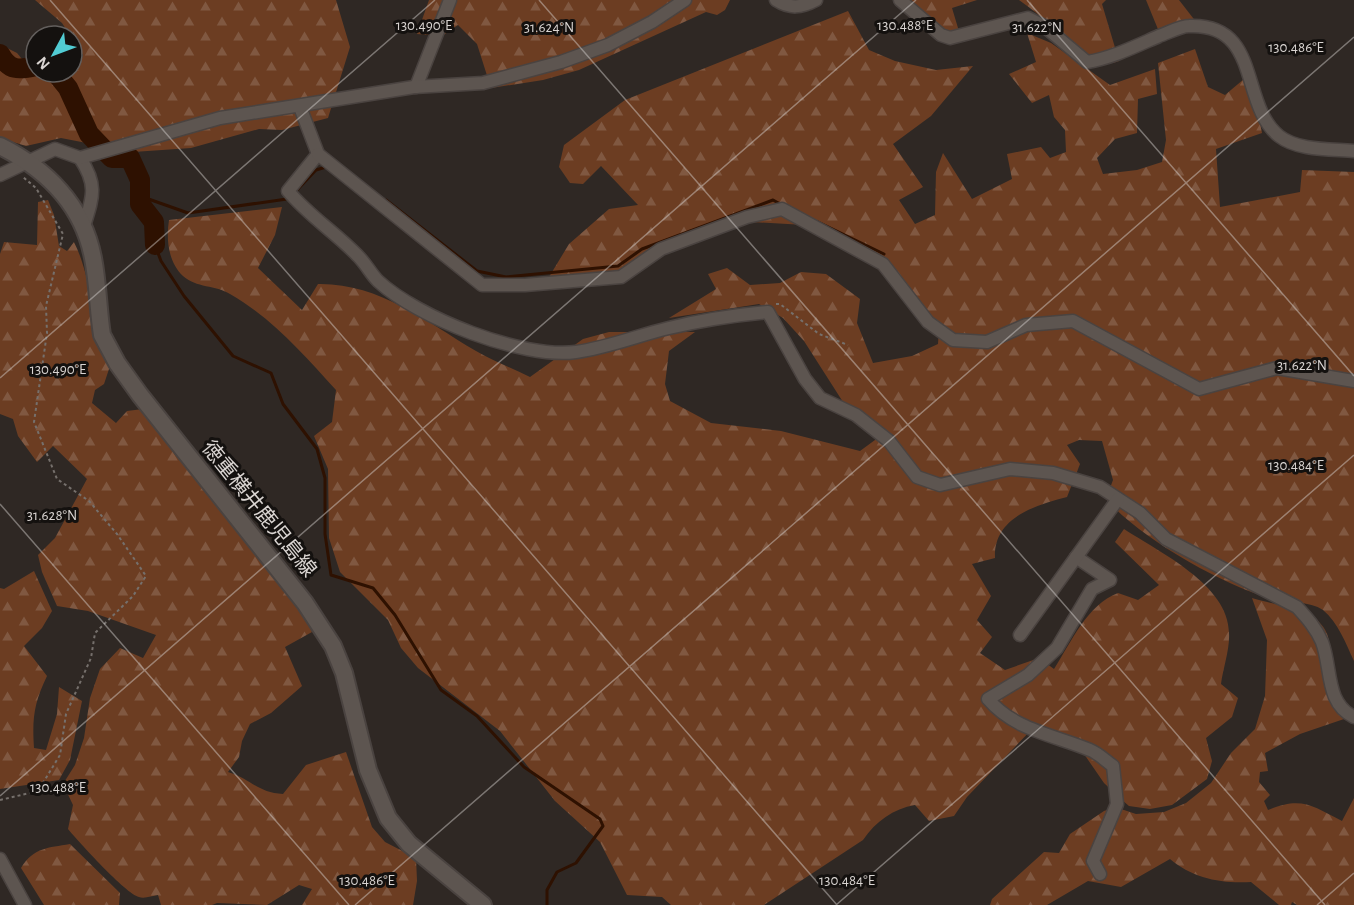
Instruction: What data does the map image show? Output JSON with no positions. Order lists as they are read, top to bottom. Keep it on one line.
{"streets":{"main road":["徳重横井鹿児島線"]},"north":"bottom left","coordinates":["130.490°E","130.488°E","31.624°N","31.622°N","130.486°E","130.484°E","31.628°N"]}
